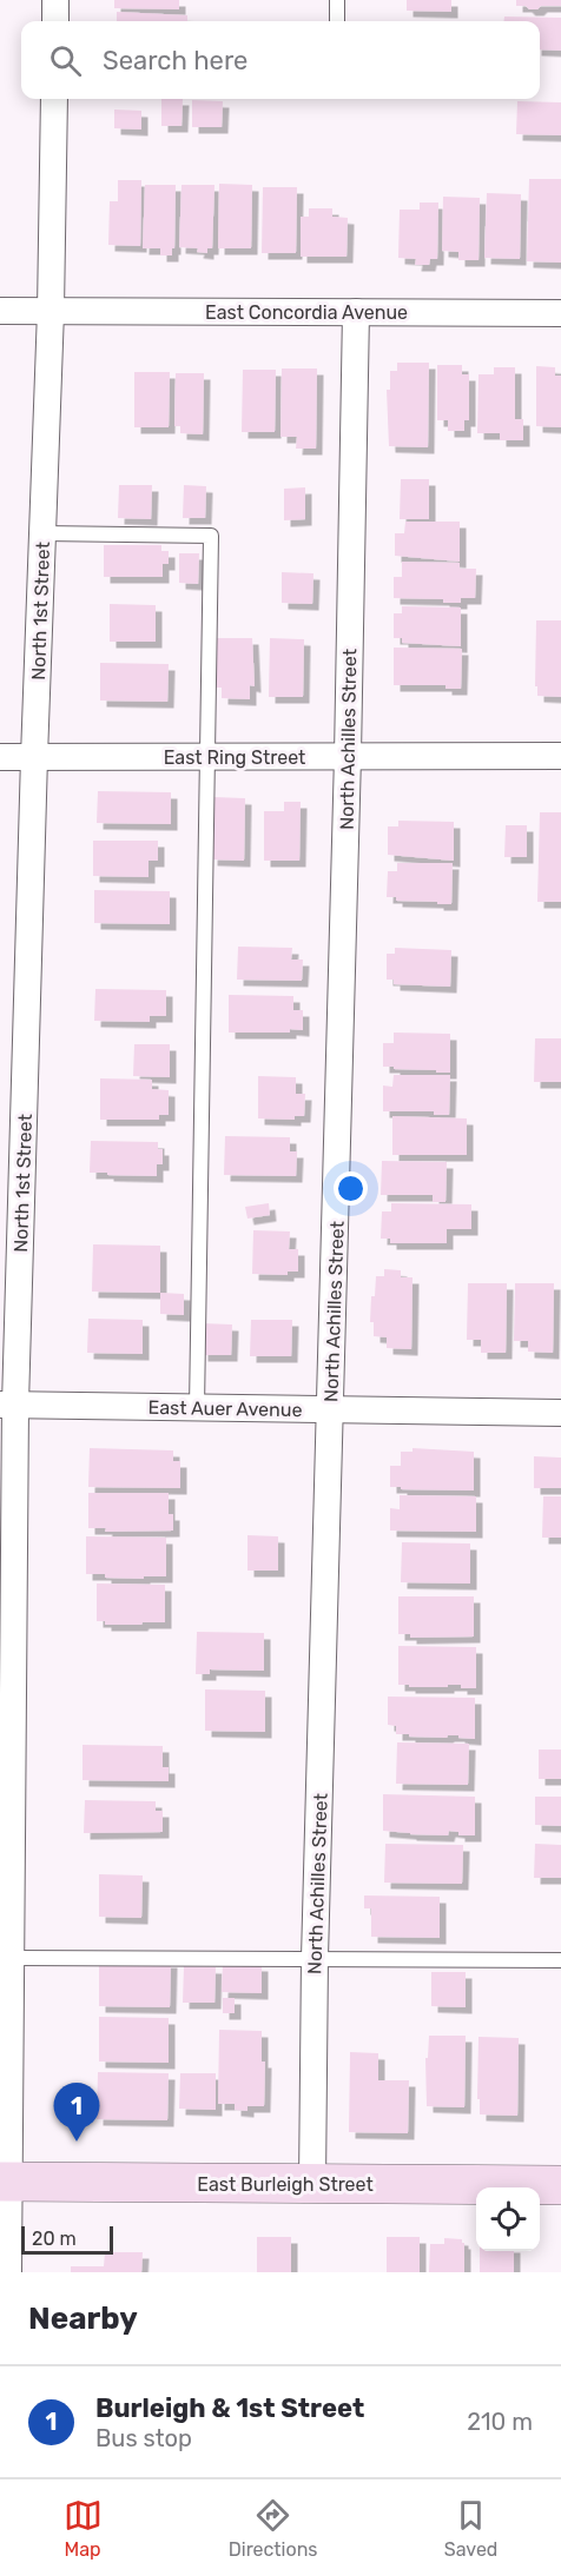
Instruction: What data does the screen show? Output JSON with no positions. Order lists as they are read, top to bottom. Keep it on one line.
{"streets":{"street":["East Concordia Avenue","North 1st Street","North Achilles Street","East Ring Street","East Auer Avenue","East Burleigh Street"]},"crossings":[["East Concordia Avenue","North 1st Street"],["East Concordia Avenue","North Achilles Street"],["North 1st Street","East Ring Street"],["North 1st Street","East Auer Avenue"],["North 1st Street","East Burleigh Street"],["North Achilles Street","East Ring Street"],["North Achilles Street","East Auer Avenue"],["North Achilles Street","East Burleigh Street"]],"scale_bar":"20 m","page":{"search":"Search here","pins":"1","scale":"20 m","heading":"Nearby","list":[{"mark":"1","name":"Burleigh & 1st Street","note":"Bus stop","value":"210 m"}],"nav":["Map","Directions","Saved"]}}
